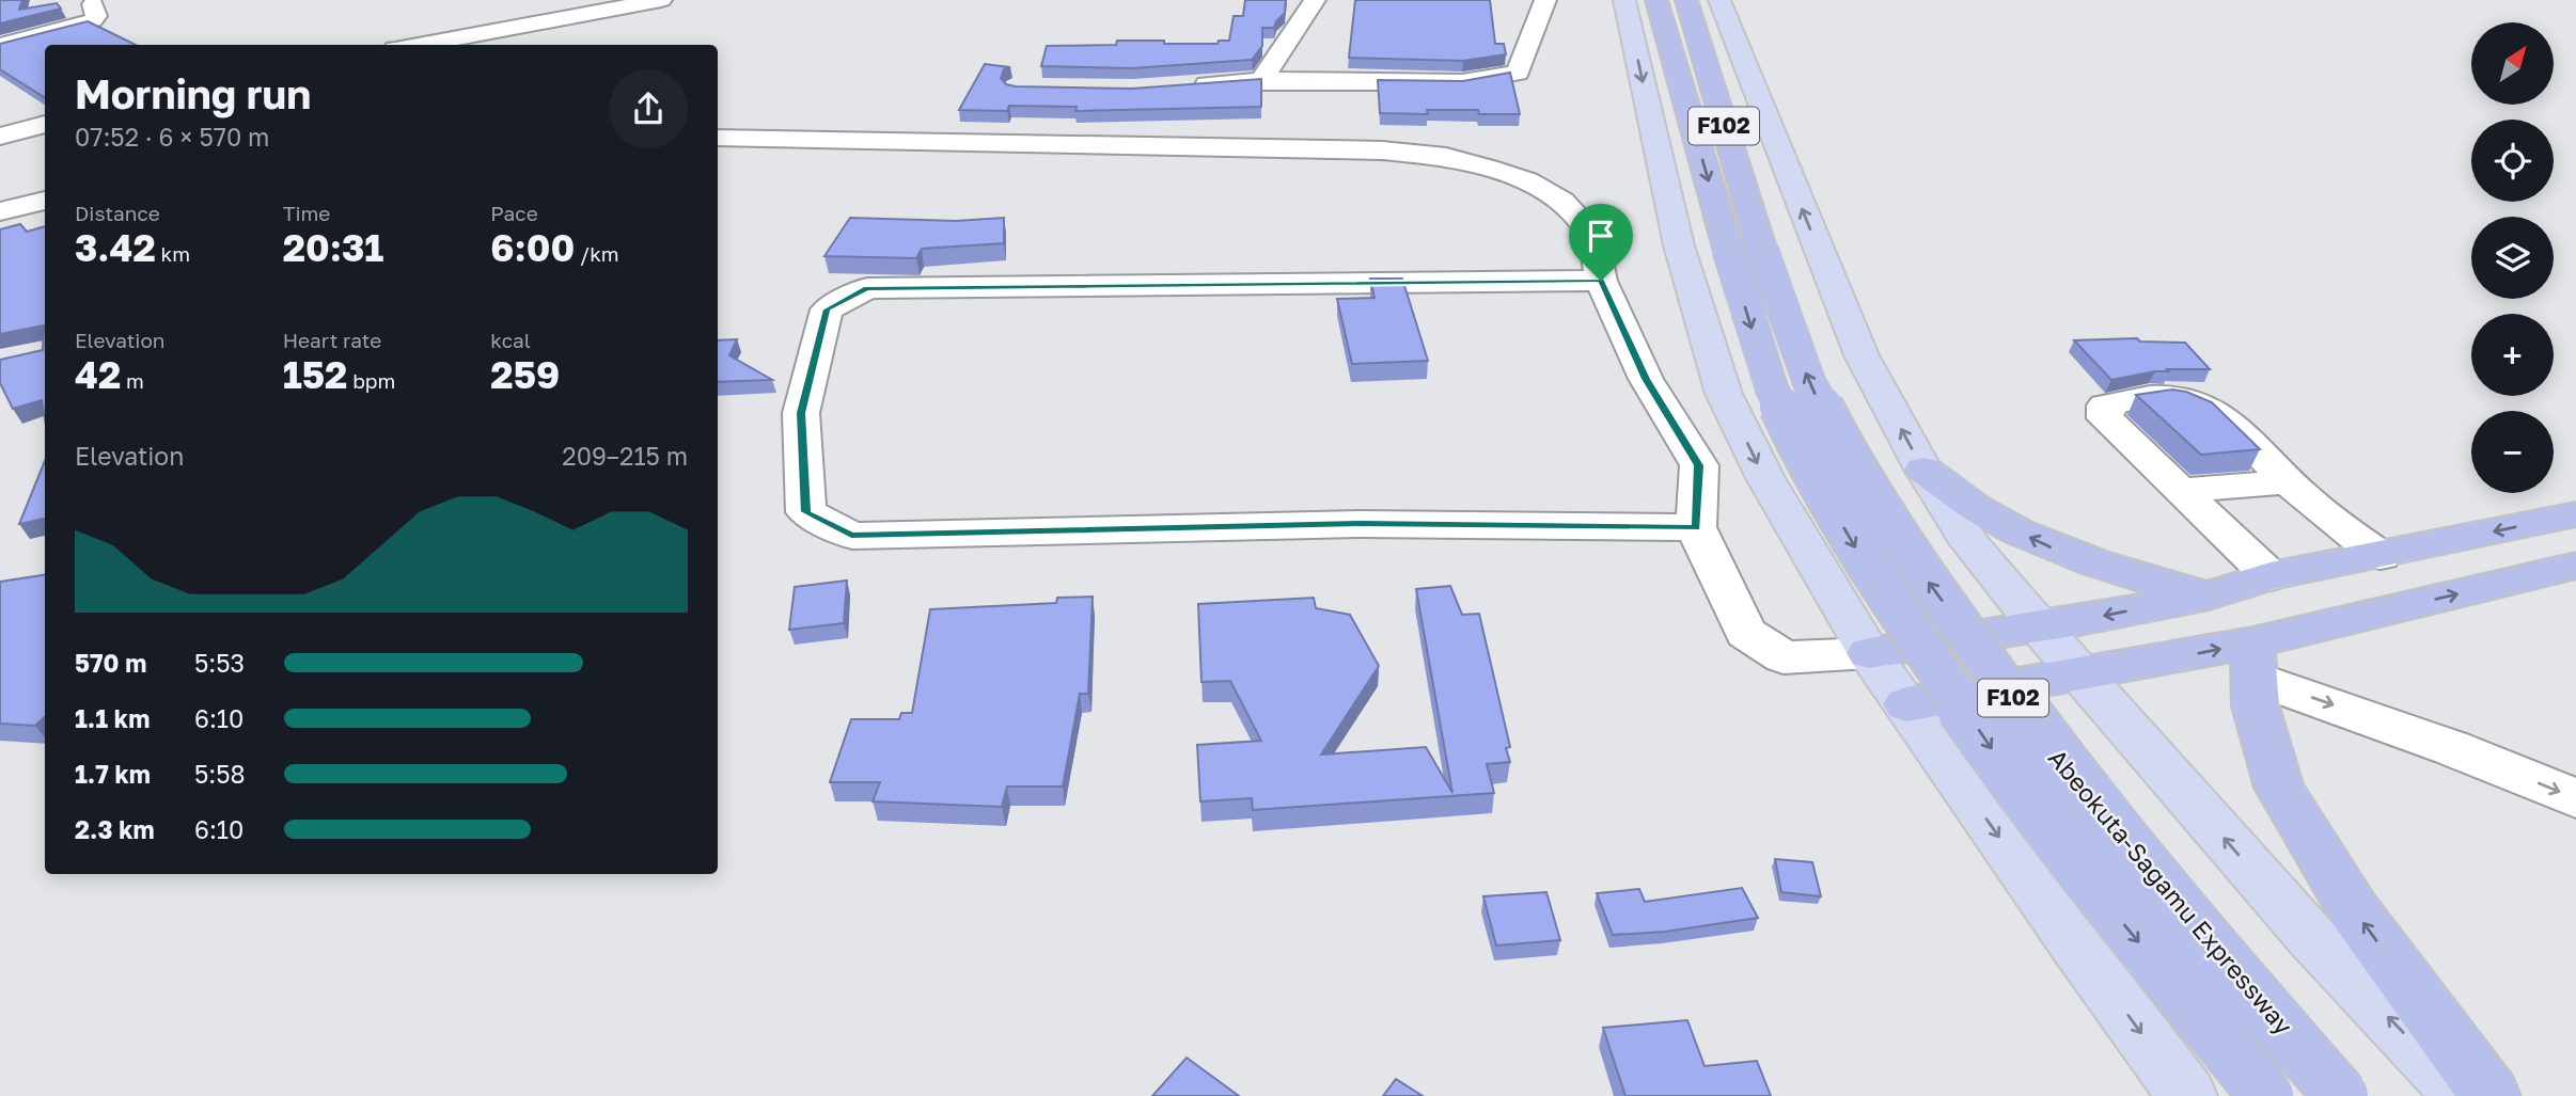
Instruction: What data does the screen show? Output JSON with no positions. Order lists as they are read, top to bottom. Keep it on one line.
{"streets":{"highway":["F102","Abeokuta-Sagamu Expressway"]},"north":"top right","page":{"map_buttons":["+","−"],"heading":["Morning run","07:52 · 6 × 570 m"],"stats":[["Distance","3.42 km"],["Time","20:31"],["Pace","6:00 /km"],["Elevation","42 m"],["Heart rate","152 bpm"],["kcal","259"]],"chart":["Elevation","209–215 m"],"list":[{"name":"570 m","note":"5:53"},{"name":"1.1 km","note":"6:10"},{"name":"1.7 km","note":"5:58"},{"name":"2.3 km","note":"6:10"}]}}
